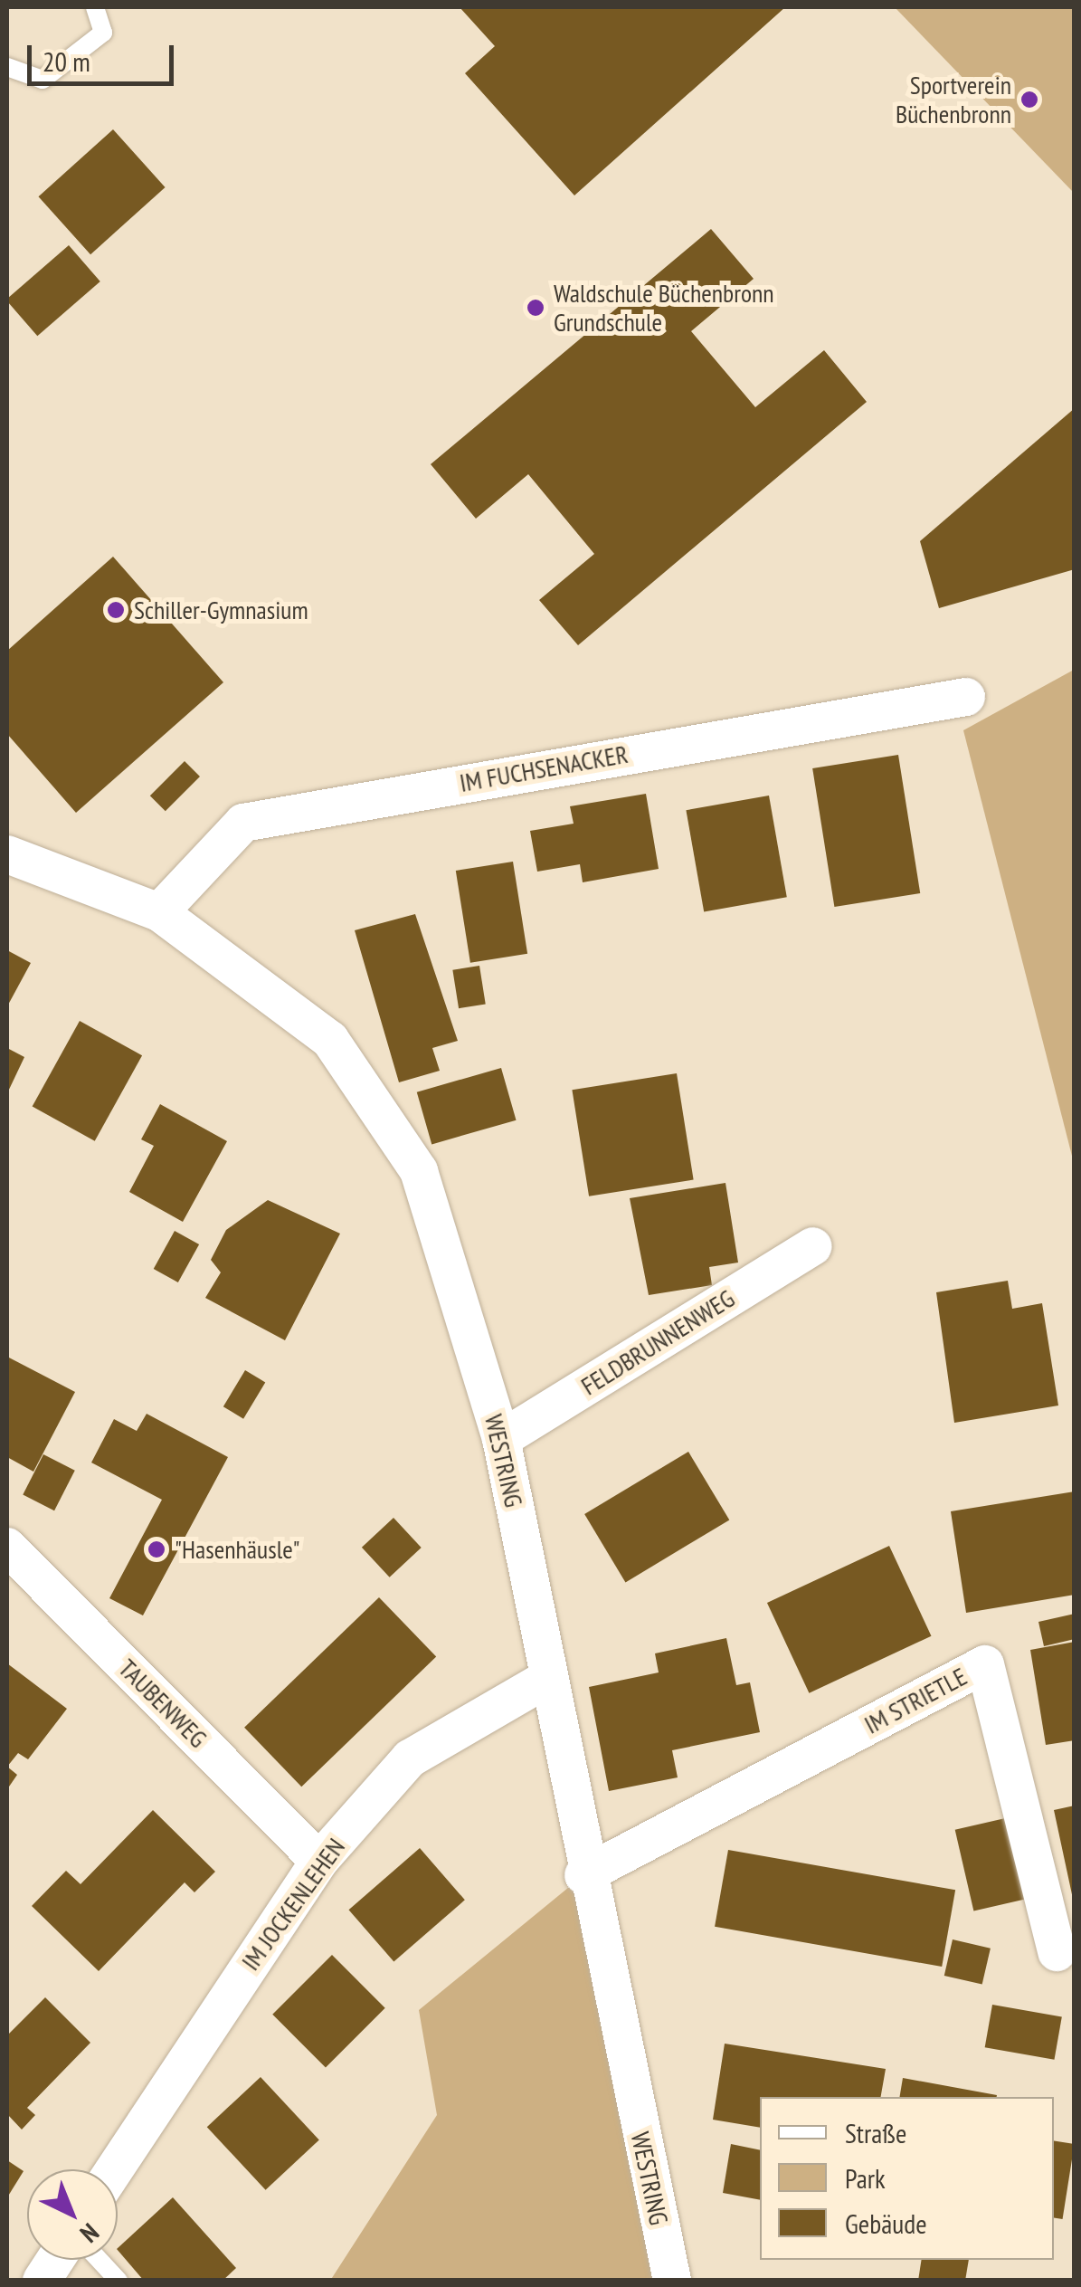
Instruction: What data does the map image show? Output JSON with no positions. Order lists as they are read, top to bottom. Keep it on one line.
{"streets":{"street":["IM FUCHSENACKER","FELDBRUNNENWEG","WESTRING","IM STRIETLE","TAUBENWEG","IM JOCKENLEHEN"]},"crossings":[["IM FUCHSENACKER","WESTRING"],["FELDBRUNNENWEG","WESTRING"],["WESTRING","IM STRIETLE"],["WESTRING","IM JOCKENLEHEN"],["TAUBENWEG","IM JOCKENLEHEN"]],"places":["Sportverein Büchenbronn","Waldschule Büchenbronn Grundschule","Schiller-Gymnasium","\"Hasenhäusle\""],"legend":["Straße","Park","Gebäude"],"scale_bar":"20 m","north":"bottom right"}
